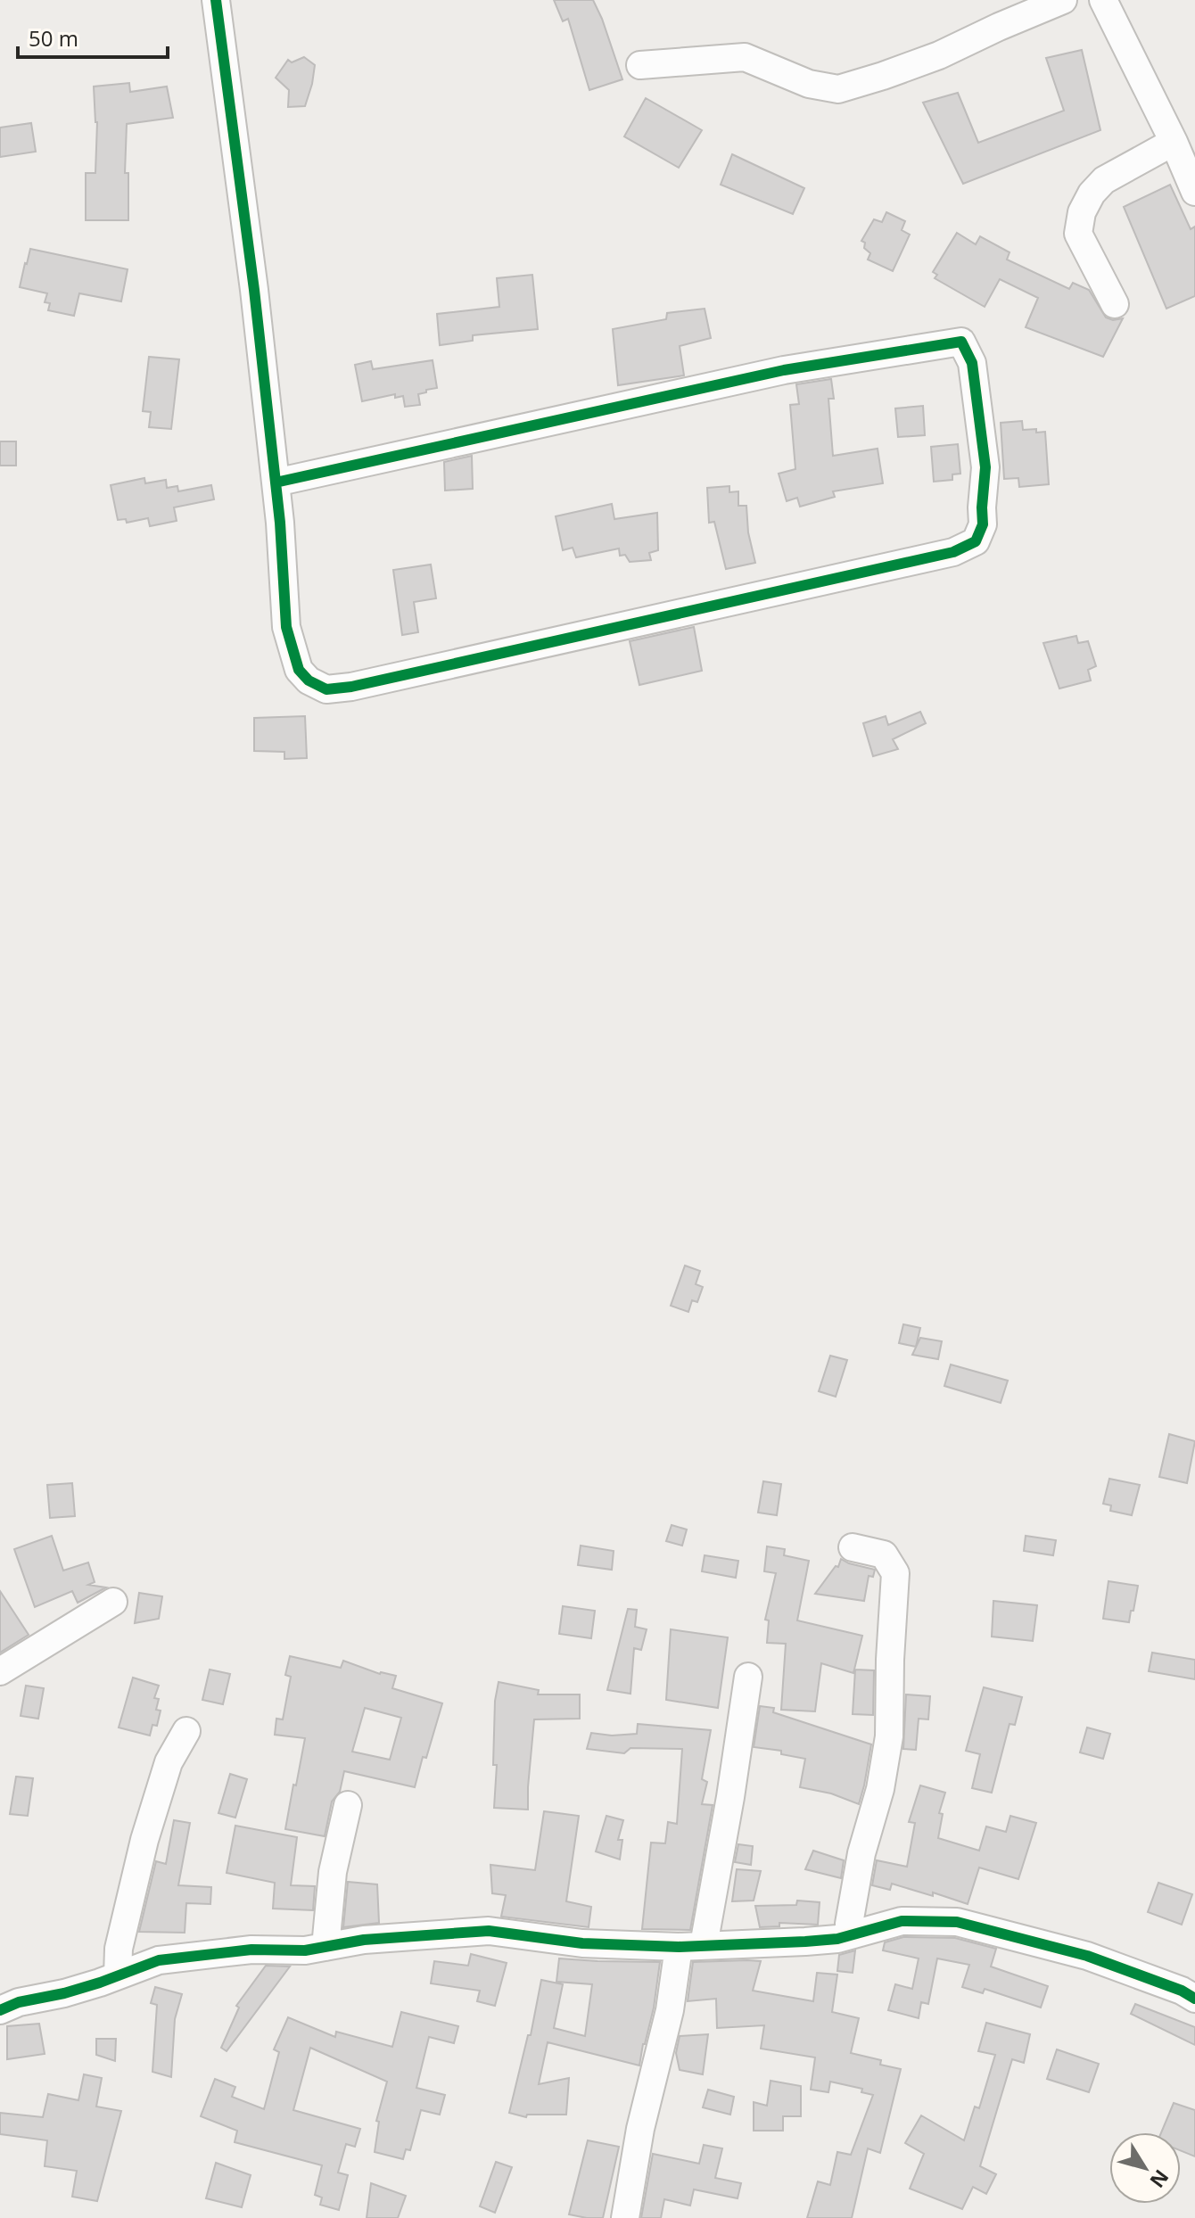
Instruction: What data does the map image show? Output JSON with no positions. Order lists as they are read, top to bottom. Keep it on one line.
{"scale_bar":"50 m","north":"bottom right"}
